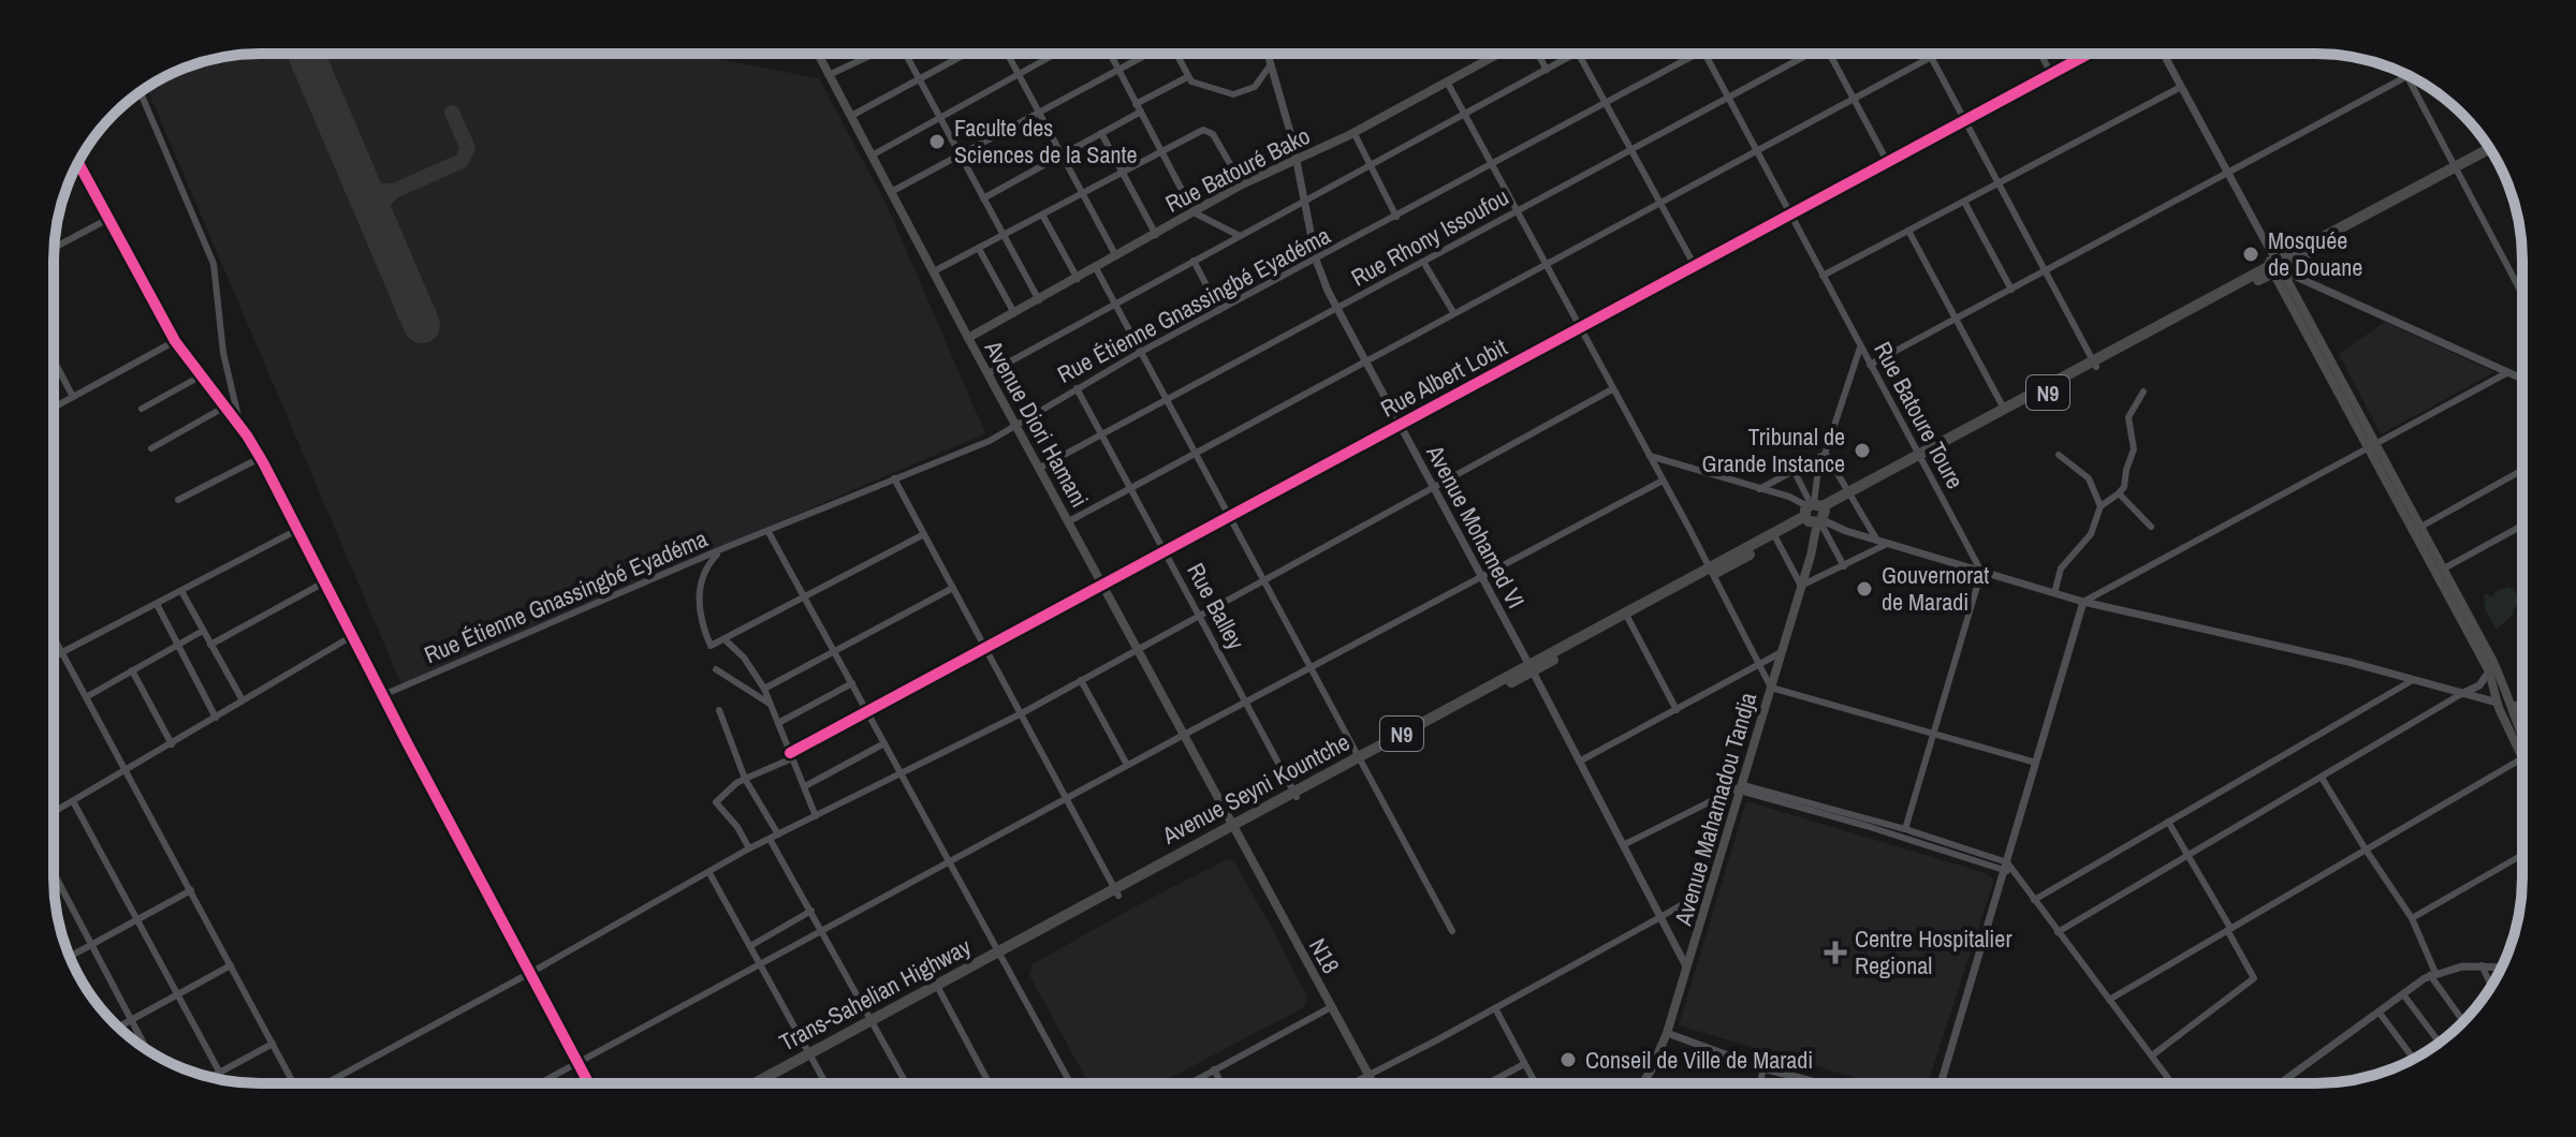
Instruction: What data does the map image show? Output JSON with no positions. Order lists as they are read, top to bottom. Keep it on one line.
{"streets":{"highway":["N9","Avenue Seyni Kountche","Trans-Sahelian Highway"],"main road":["Rue Batouré Bako","Avenue Diori Hamani","Avenue Mahamadou Tandja","N18"],"street":["Rue Rhony Issoufou","Rue Étienne Gnassingbé Eyadéma","Rue Albert Lobit","Rue Batoure Toure","Avenue Mohamed VI","Rue Balley"]},"crossings":[["Rue Batouré Bako","Avenue Diori Hamani"],["Rue Batouré Bako","Avenue Mohamed VI"],["Rue Rhony Issoufou","Rue Batoure Toure"],["Rue Rhony Issoufou","Avenue Diori Hamani"],["Rue Rhony Issoufou","Avenue Mohamed VI"],["Rue Rhony Issoufou","Rue Balley"],["Rue Étienne Gnassingbé Eyadéma","Avenue Diori Hamani"],["Rue Étienne Gnassingbé Eyadéma","Avenue Mohamed VI"],["Rue Étienne Gnassingbé Eyadéma","Rue Balley"],["Rue Albert Lobit","Rue Batoure Toure"],["Rue Albert Lobit","Avenue Diori Hamani"],["Rue Albert Lobit","Avenue Mohamed VI"],["Rue Albert Lobit","Rue Balley"],["Rue Batoure Toure","Avenue Seyni Kountche"],["Avenue Diori Hamani","Avenue Seyni Kountche"],["Avenue Diori Hamani","N18"],["Avenue Mohamed VI","Avenue Seyni Kountche"],["Avenue Mohamed VI","Avenue Mahamadou Tandja"],["Rue Balley","Avenue Seyni Kountche"],["Avenue Seyni Kountche","Avenue Mahamadou Tandja"],["Avenue Seyni Kountche","N18"],["Avenue Seyni Kountche","Trans-Sahelian Highway"]],"places":{"other":["Faculte des Sciences de la Sante","Mosquée de Douane","Tribunal de Grande Instance","Gouvernorat de Maradi","Conseil de Ville de Maradi"],"health":["Centre Hospitalier Regional"]}}
